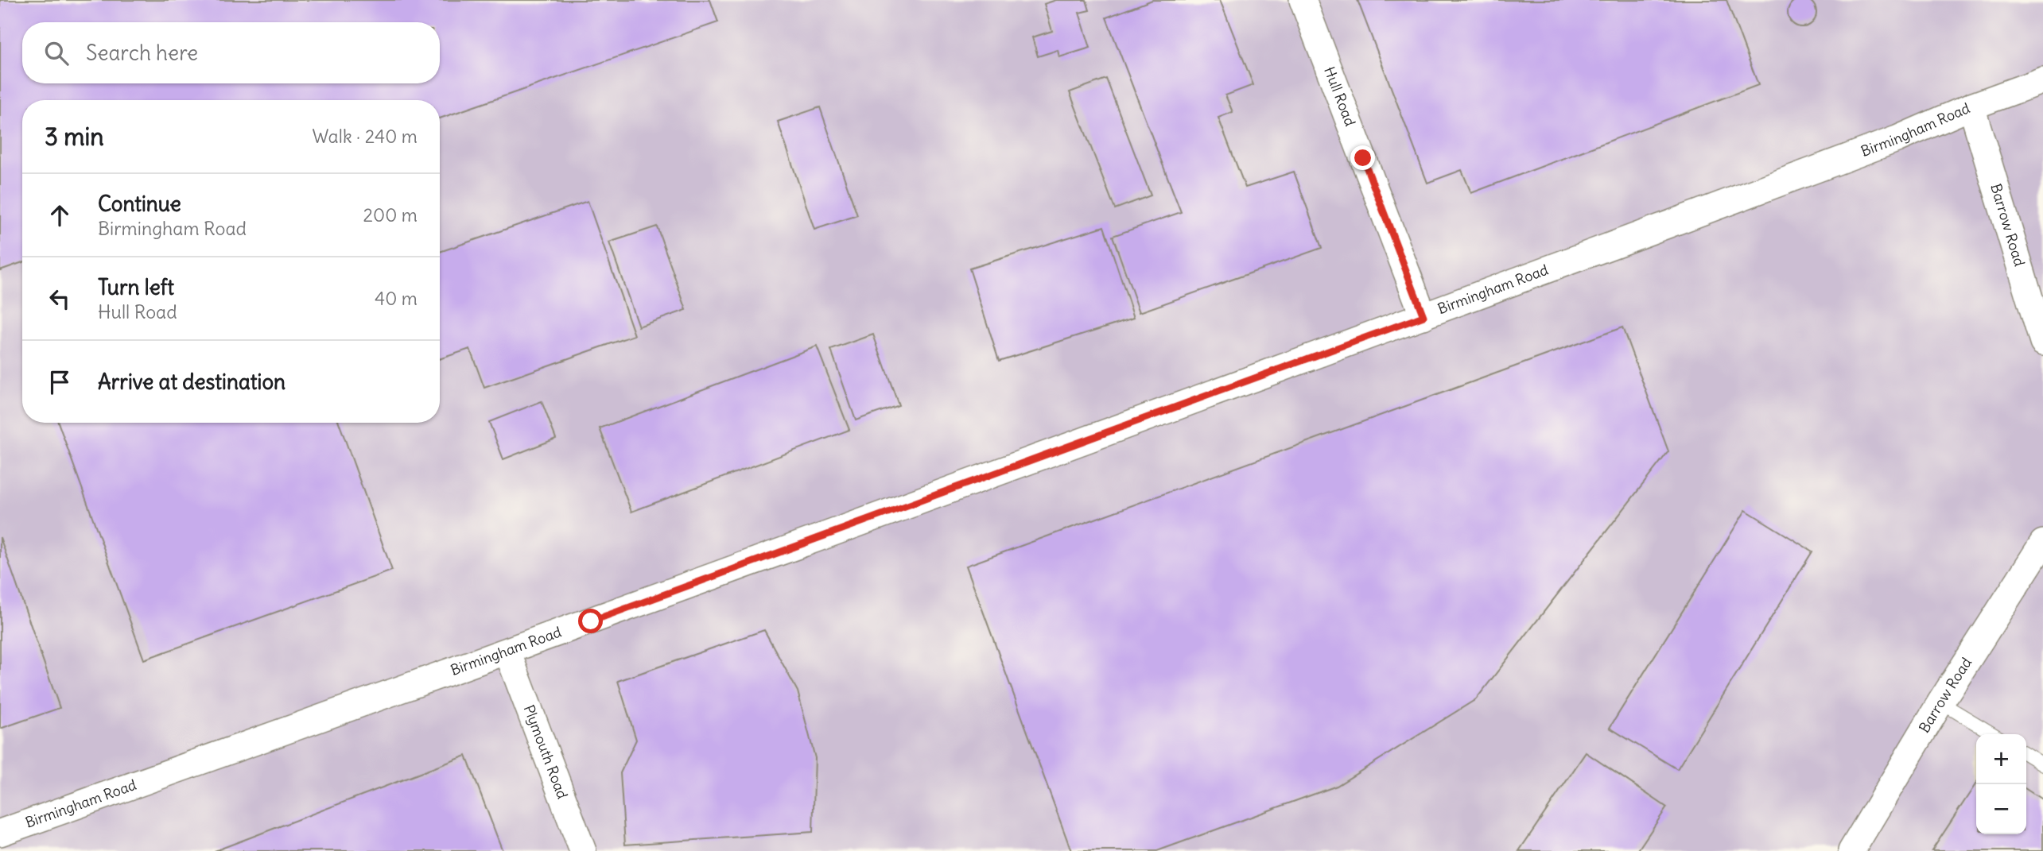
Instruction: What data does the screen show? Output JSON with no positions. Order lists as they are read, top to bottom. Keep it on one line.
{"streets":{"street":["Hull Road","Birmingham Road","Barrow Road","Plymouth Road"]},"crossings":[["Hull Road","Birmingham Road"],["Birmingham Road","Barrow Road"],["Birmingham Road","Plymouth Road"]],"page":{"search":"Search here","heading":["3 min","Walk · 240 m"],"list":[["Continue","Birmingham Road","200 m"],["Turn left","Hull Road","40 m"],"Arrive at destination"],"map_buttons":["+","−"]}}
